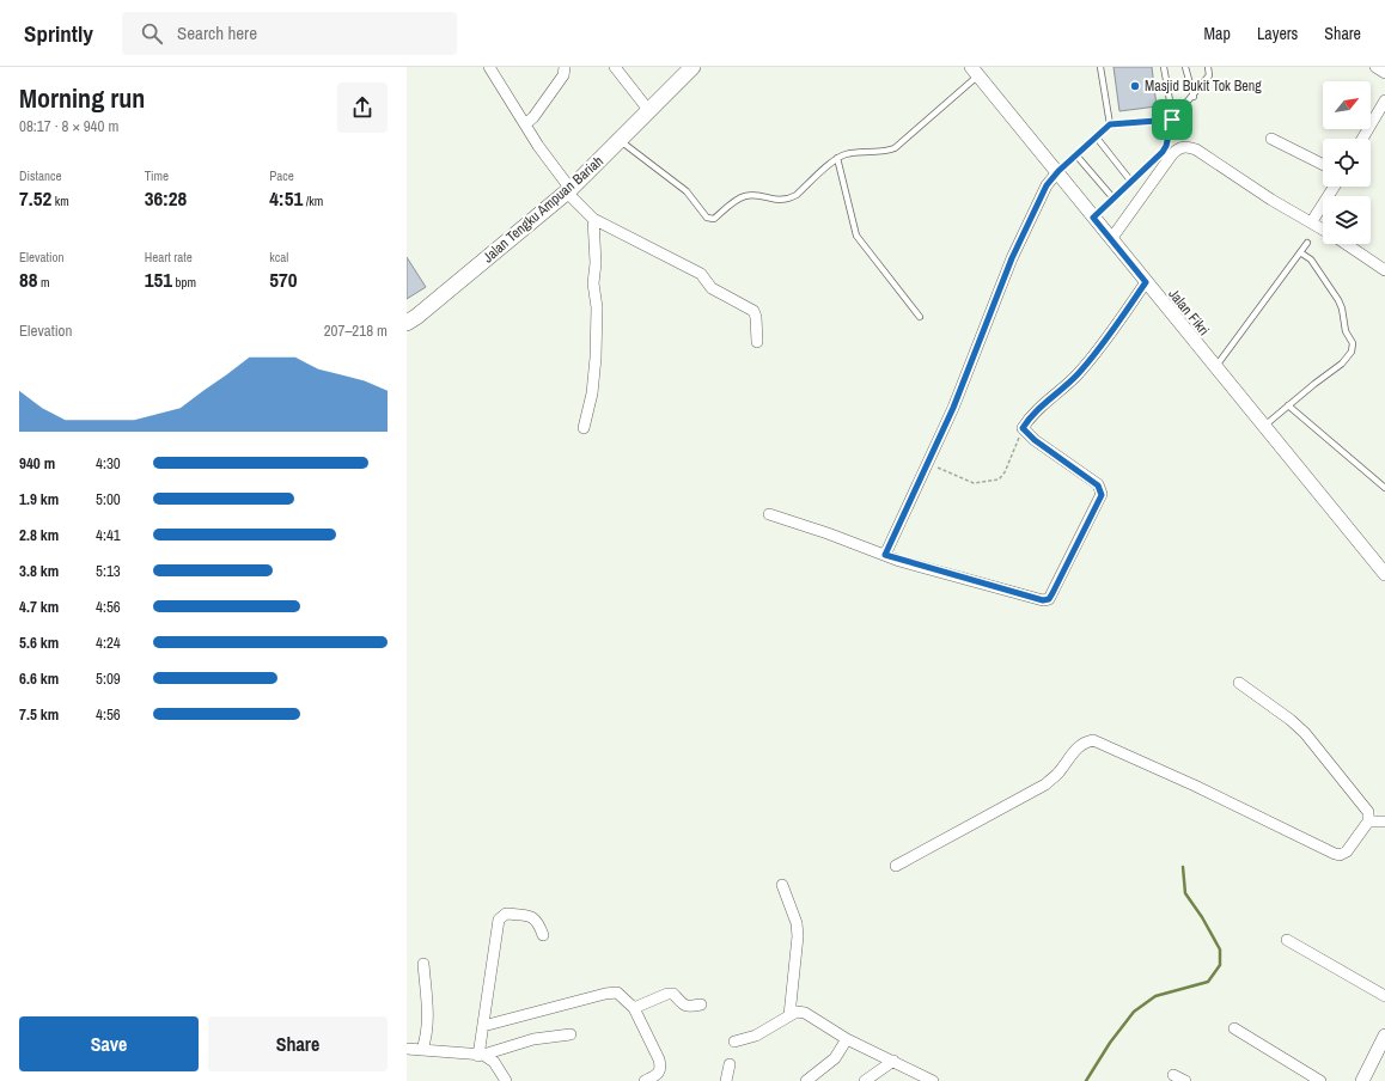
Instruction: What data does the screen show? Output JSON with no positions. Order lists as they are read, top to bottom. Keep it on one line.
{"streets":{"main road":["Jalan Tengku Ampuan Bariah"],"street":["Jalan Fikri"]},"places":["Masjid Bukit Tok Beng"],"north":"top right","page":{"header":"Sprintly","search":"Search here","nav":["Map","Layers","Share"],"heading":["Morning run","08:17 · 8 × 940 m"],"stats":[["Distance","7.52 km"],["Time","36:28"],["Pace","4:51 /km"],["Elevation","88 m"],["Heart rate","151 bpm"],["kcal","570"]],"chart":["Elevation","207–218 m"],"list":[{"name":"940 m","note":"4:30"},{"name":"1.9 km","note":"5:00"},{"name":"2.8 km","note":"4:41"},{"name":"3.8 km","note":"5:13"},{"name":"4.7 km","note":"4:56"},{"name":"5.6 km","note":"4:24"},{"name":"6.6 km","note":"5:09"},{"name":"7.5 km","note":"4:56"}],"buttons":["Save","Share"]}}
